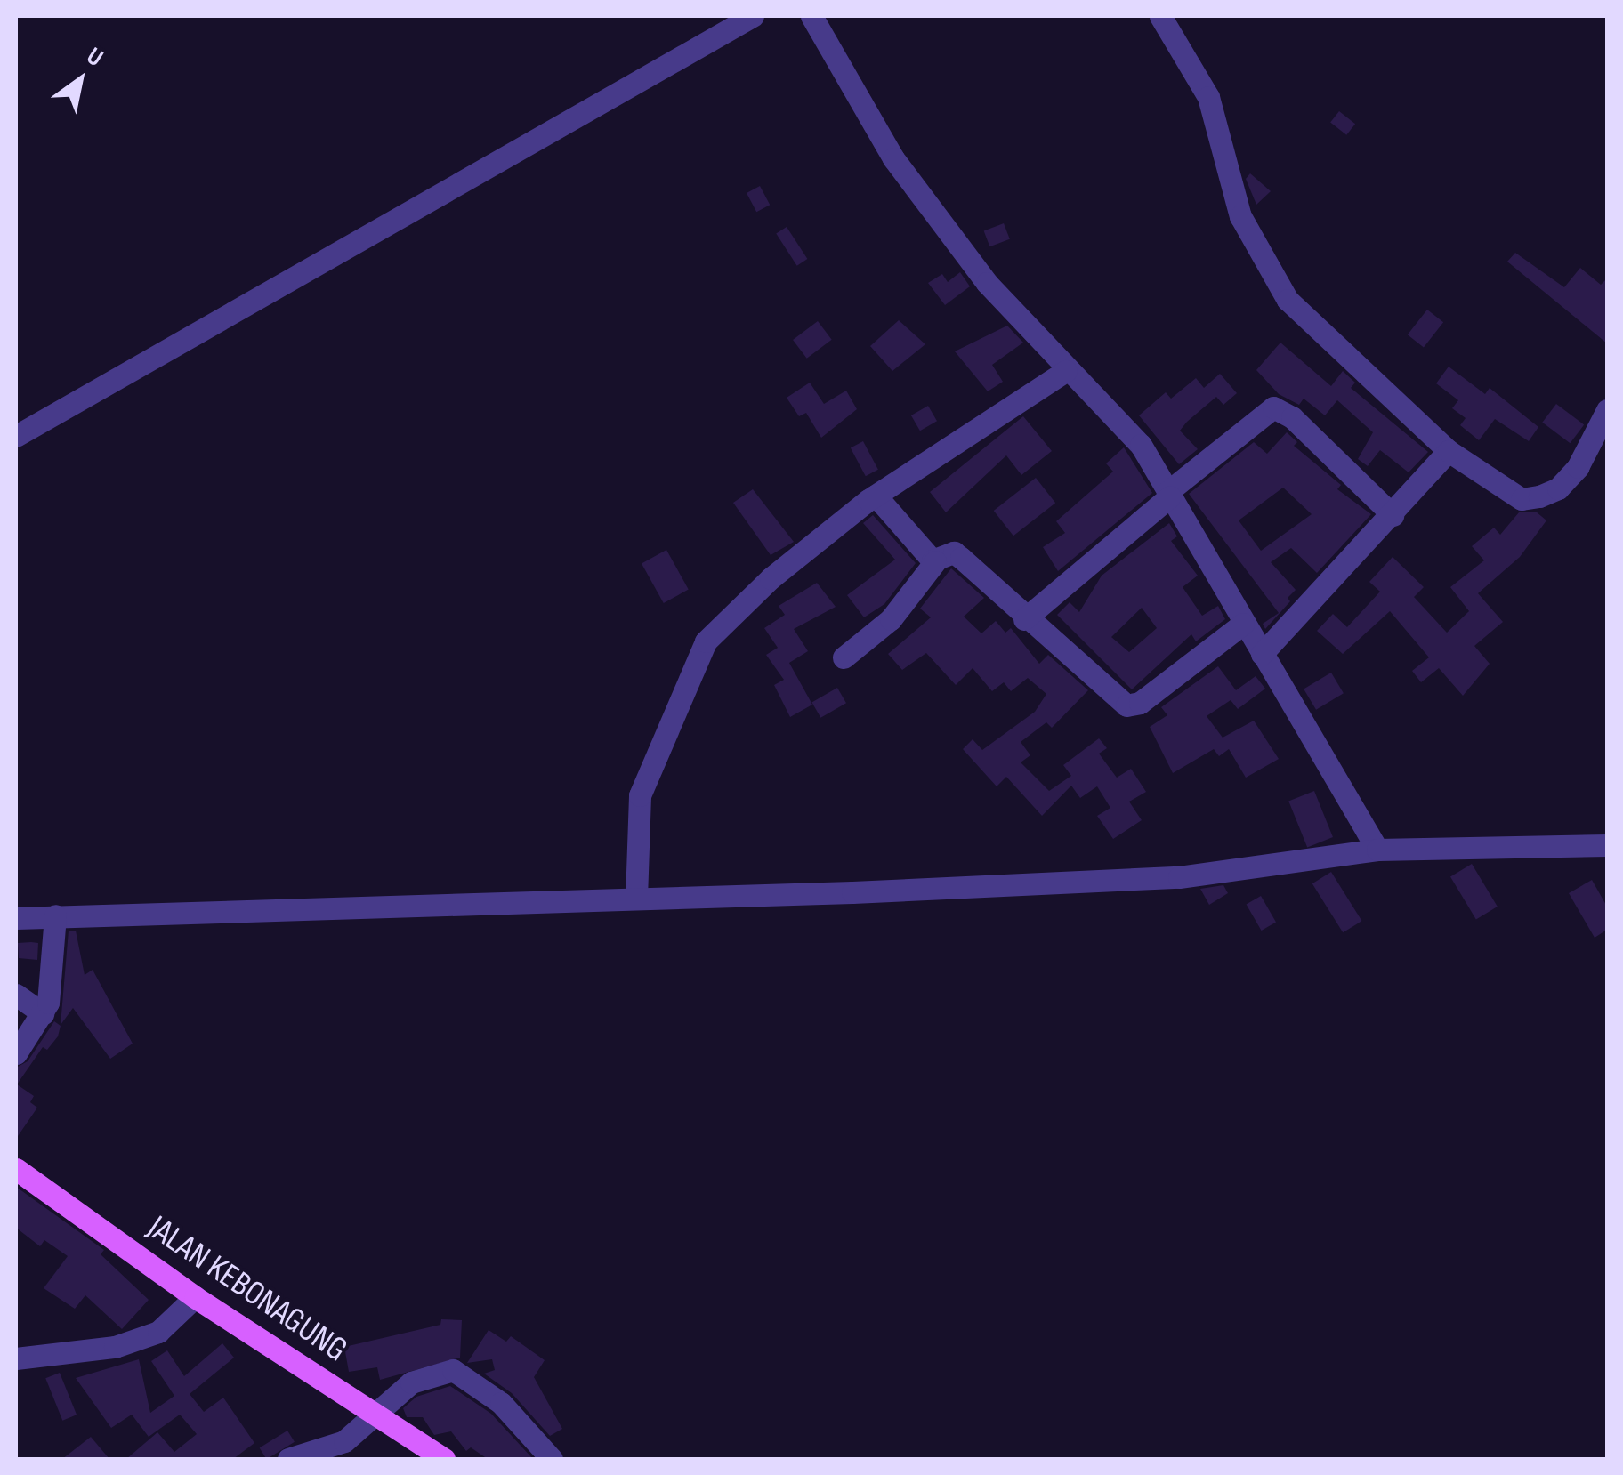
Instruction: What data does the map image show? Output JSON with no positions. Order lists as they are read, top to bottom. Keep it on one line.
{"streets":{"main road":["JALAN KEBONAGUNG"]},"north":"top right"}
